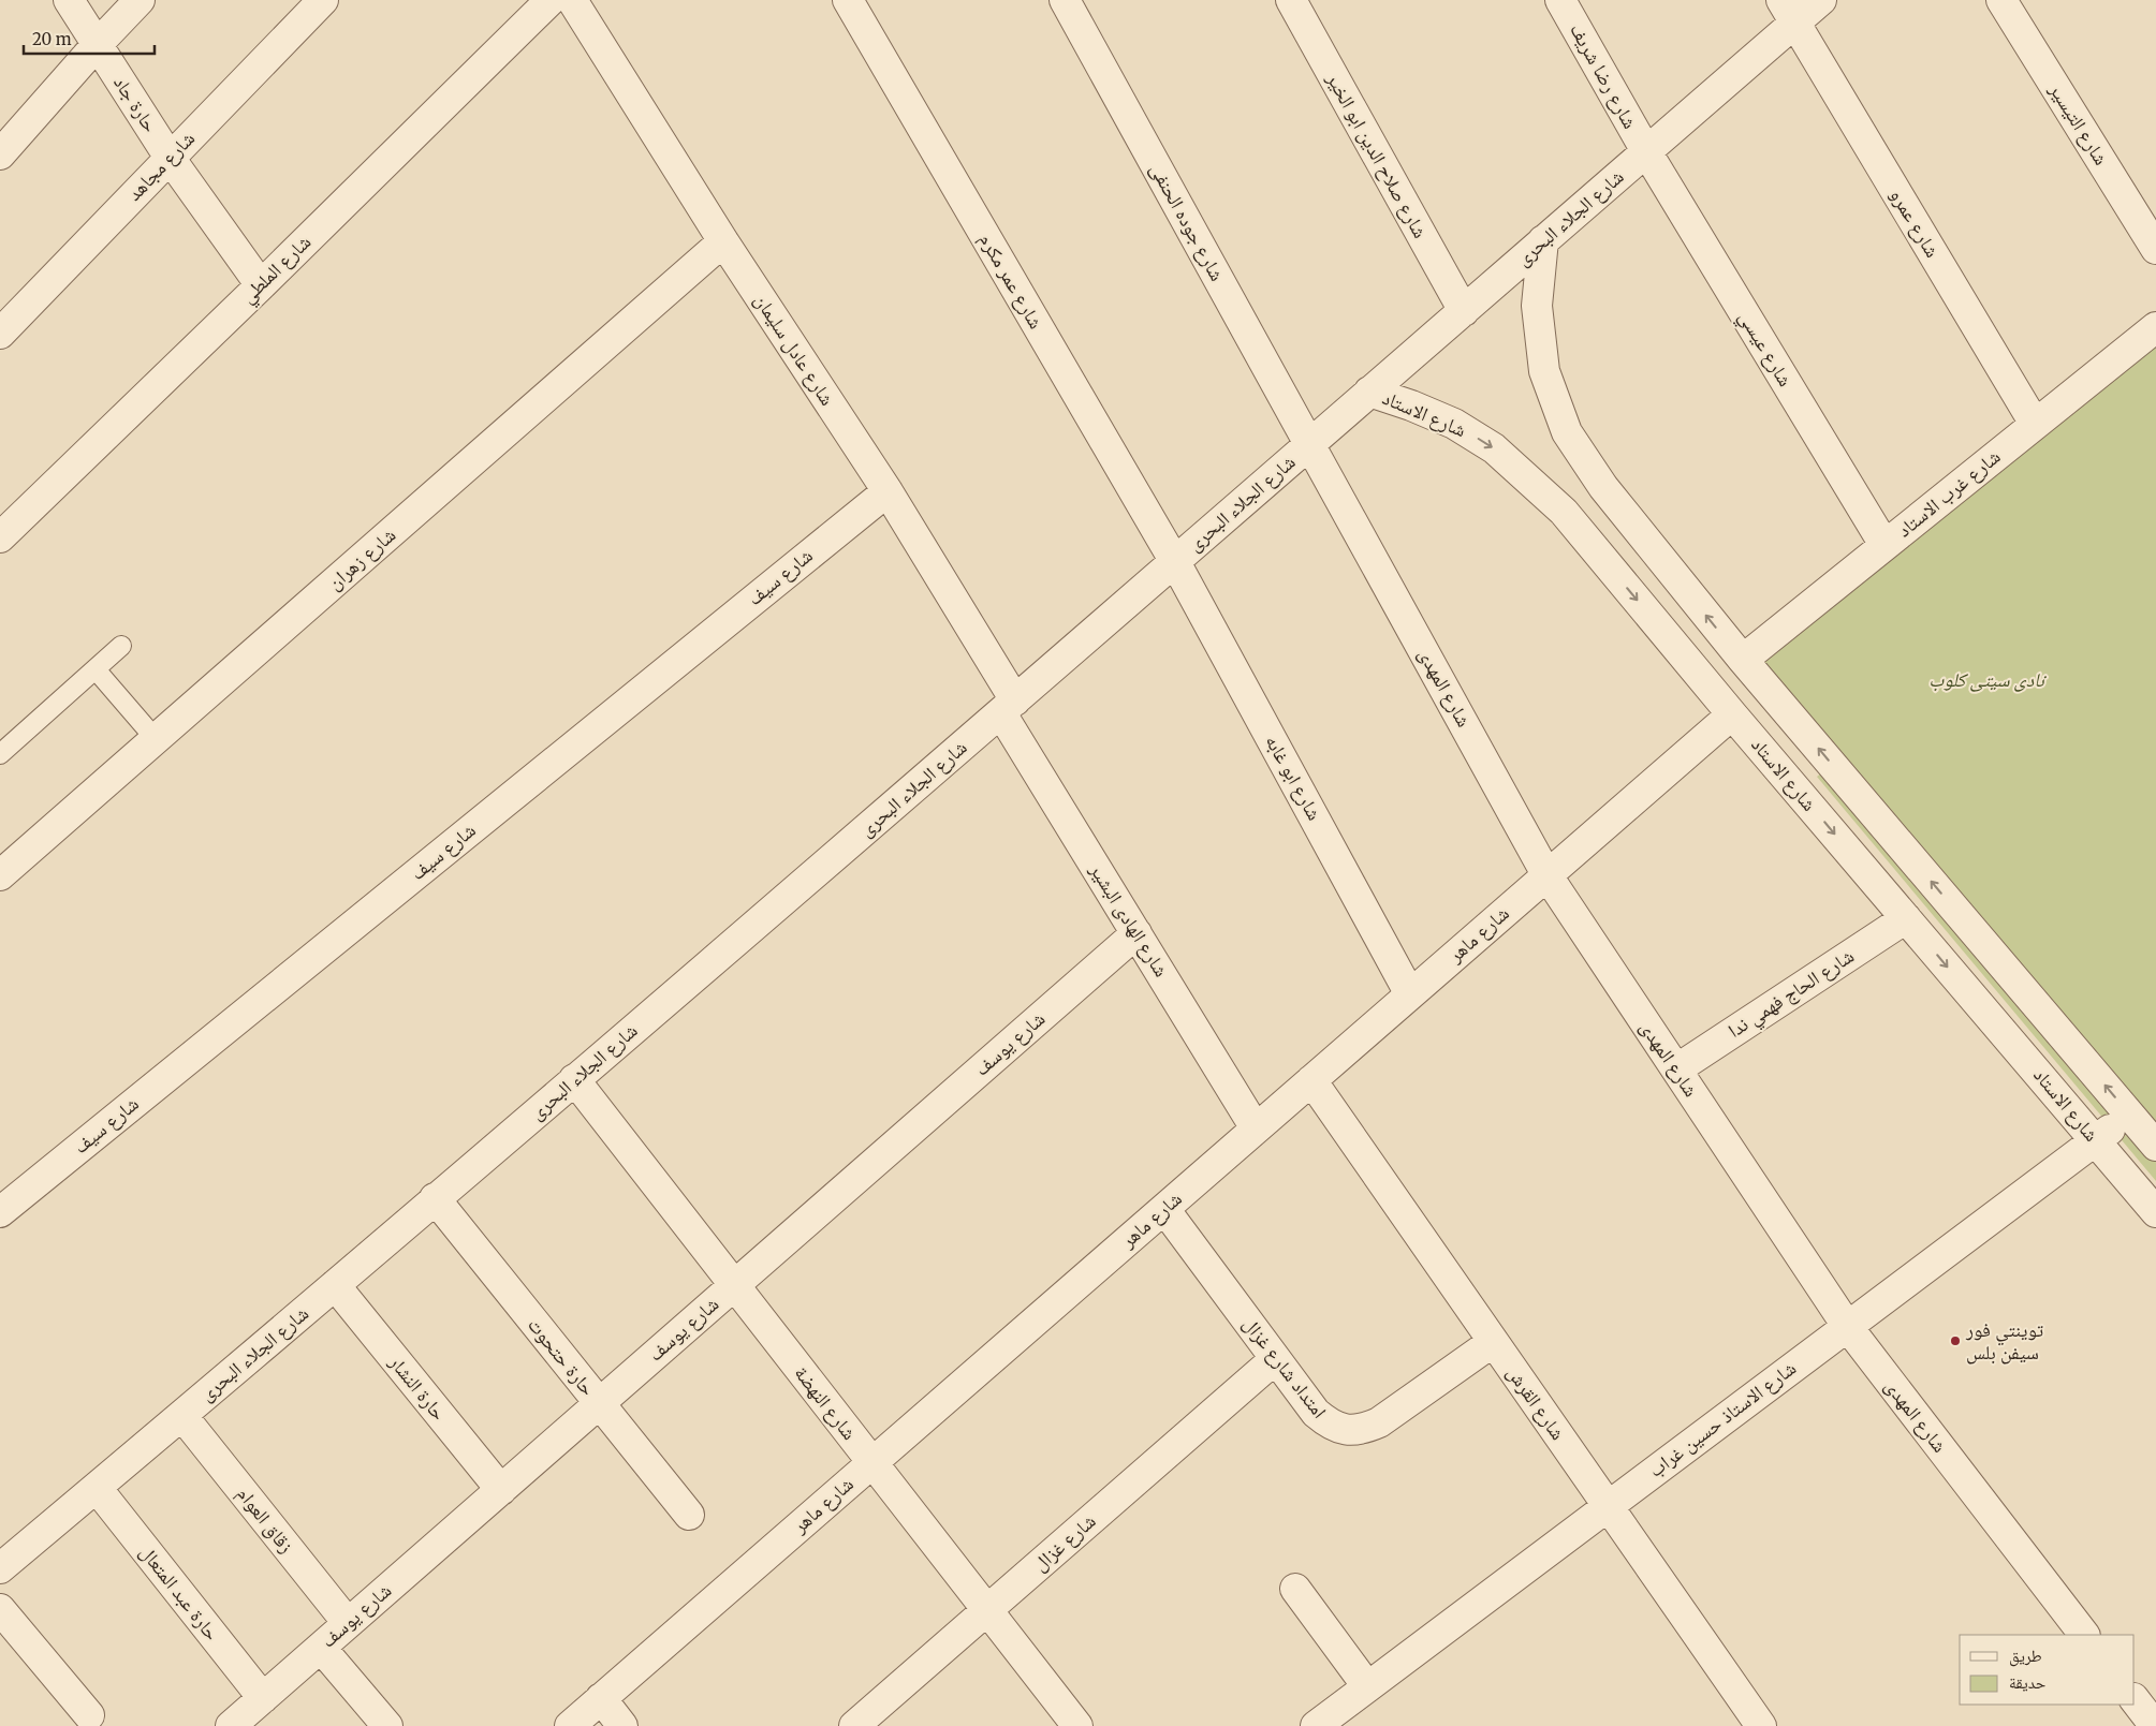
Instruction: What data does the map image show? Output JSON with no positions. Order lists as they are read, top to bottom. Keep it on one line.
{"streets":{"street":["شارع رضا شريف","حارة جاد","شارع التيسير","شارع صلاح الدين ابو الخير","شارع مجاهد","شارع الجلاء البحرى","شارع جوده الحنفى","شارع عمرو","شارع الملطي","شارع عمر مكرم","شارع عيسي","شارع عادل سليمان","شارع الاستاد","شارع غرب الاستاد","شارع زهران","شارع سيف","شارع المهدى","شارع ابو غابه","شارع الهادى البشير","شارع ماهر","شارع الحاج فهمي ندا","شارع يوسف","حارة حتحوت","امتداد شارع غزال","حارة النشار","شارع النهضة","شارع القرش","شارع الاستاذ حسين غراب","زقاق العوام","شارع غزال","حارة عبد المتعال"]},"crossings":[["شارع رضا شريف","شارع الجلاء البحرى"],["شارع رضا شريف","شارع عيسي"],["حارة جاد","شارع مجاهد"],["حارة جاد","شارع الملطي"],["شارع صلاح الدين ابو الخير","شارع الجلاء البحرى"],["شارع الجلاء البحرى","شارع جوده الحنفى"],["شارع الجلاء البحرى","شارع عمرو"],["شارع الجلاء البحرى","شارع عمر مكرم"],["شارع الجلاء البحرى","شارع عيسي"],["شارع الجلاء البحرى","شارع عادل سليمان"],["شارع الجلاء البحرى","شارع الاستاد"],["شارع الجلاء البحرى","شارع المهدى"],["شارع الجلاء البحرى","شارع ابو غابه"],["شارع الجلاء البحرى","شارع الهادى البشير"],["شارع الجلاء البحرى","حارة حتحوت"],["شارع الجلاء البحرى","حارة النشار"],["شارع الجلاء البحرى","شارع النهضة"],["شارع الجلاء البحرى","زقاق العوام"],["شارع الجلاء البحرى","حارة عبد المتعال"],["شارع جوده الحنفى","شارع المهدى"],["شارع عمرو","شارع غرب الاستاد"],["شارع عمر مكرم","شارع ابو غابه"],["شارع عيسي","شارع غرب الاستاد"],["شارع عادل سليمان","شارع زهران"],["شارع عادل سليمان","شارع سيف"],["شارع عادل سليمان","شارع الهادى البشير"],["شارع الاستاد","شارع ماهر"],["شارع الاستاد","شارع الحاج فهمي ندا"],["شارع الاستاد","شارع الاستاذ حسين غراب"],["شارع المهدى","شارع ماهر"],["شارع المهدى","شارع الحاج فهمي ندا"],["شارع المهدى","شارع الاستاذ حسين غراب"],["شارع ابو غابه","شارع ماهر"],["شارع الهادى البشير","شارع ماهر"],["شارع الهادى البشير","شارع يوسف"],["شارع ماهر","امتداد شارع غزال"],["شارع ماهر","شارع النهضة"],["شارع ماهر","شارع القرش"],["شارع يوسف","حارة حتحوت"],["شارع يوسف","حارة النشار"],["شارع يوسف","شارع النهضة"],["شارع يوسف","زقاق العوام"],["شارع يوسف","حارة عبد المتعال"],["امتداد شارع غزال","شارع القرش"],["امتداد شارع غزال","شارع غزال"],["شارع النهضة","شارع غزال"],["شارع القرش","شارع الاستاذ حسين غراب"]],"parks":["نادى سيتى كلوب"],"places":["توينتي فور سيفن بلس"],"legend":["طريق","حديقة"],"scale_bar":"20 m"}
